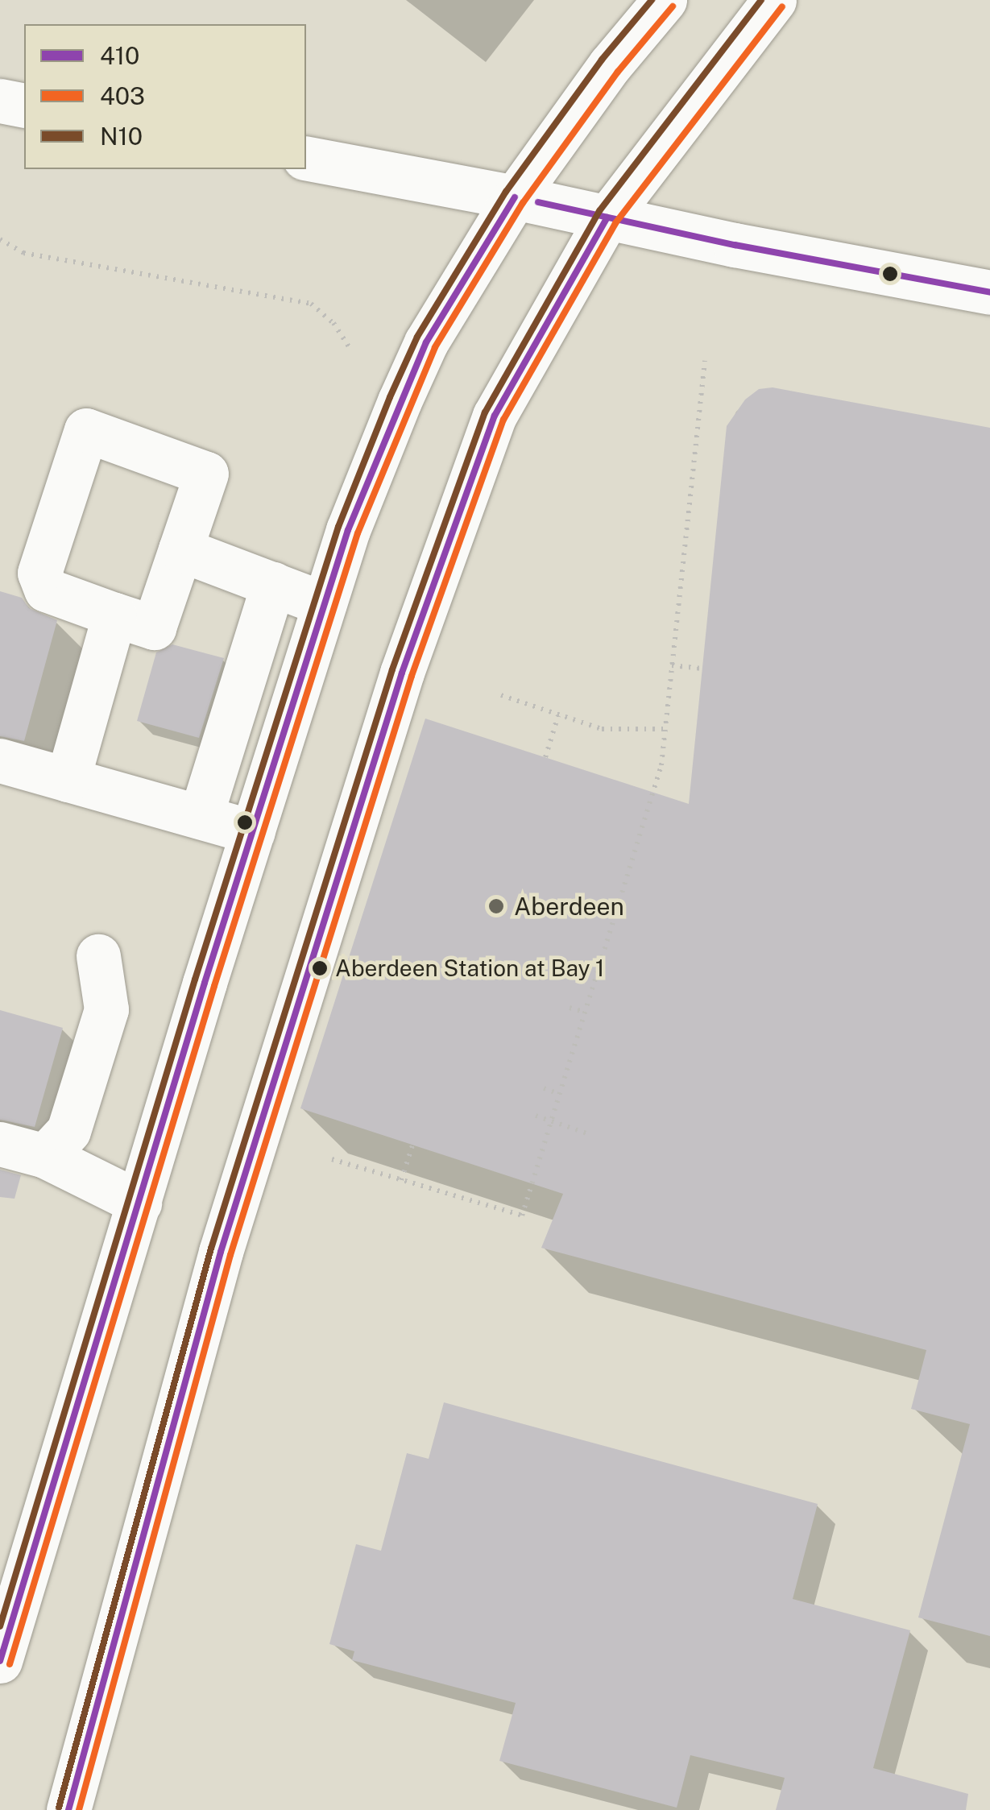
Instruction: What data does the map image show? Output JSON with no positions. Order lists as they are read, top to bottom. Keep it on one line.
{"places":["Aberdeen","Aberdeen Station at Bay 1"],"lines":["transit line N10","transit line 403","transit line 410"],"legend":["410","403","N10"]}
